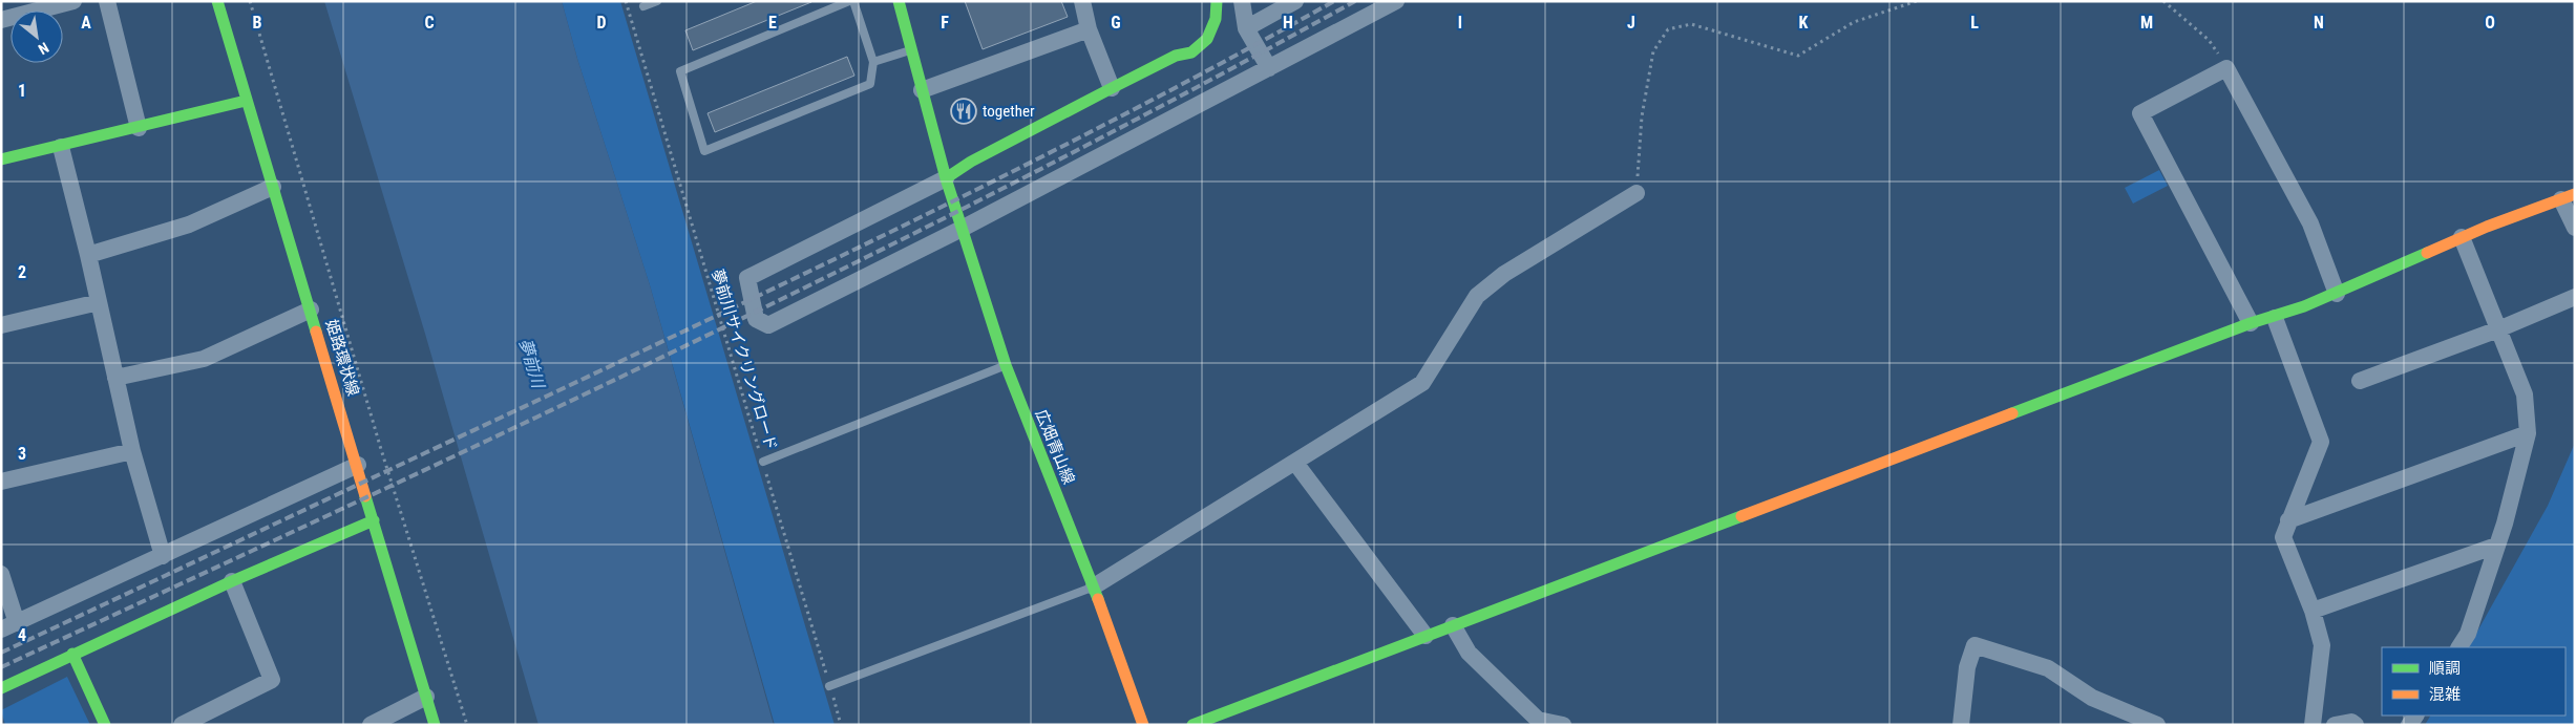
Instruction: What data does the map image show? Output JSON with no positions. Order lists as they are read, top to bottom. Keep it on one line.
{"streets":{"street":["姫路環状線","広畑青山線"],"path":["夢前川サイクリングロード"]},"water":["夢前川"],"places":{"restaurant":["together"]},"legend":["順調","混雑"],"north":"bottom right","grid":{"columns":["A","B","C","D","E","F","G","H","I","J","K","L","M","N","O"],"rows":["1","2","3","4"]}}
